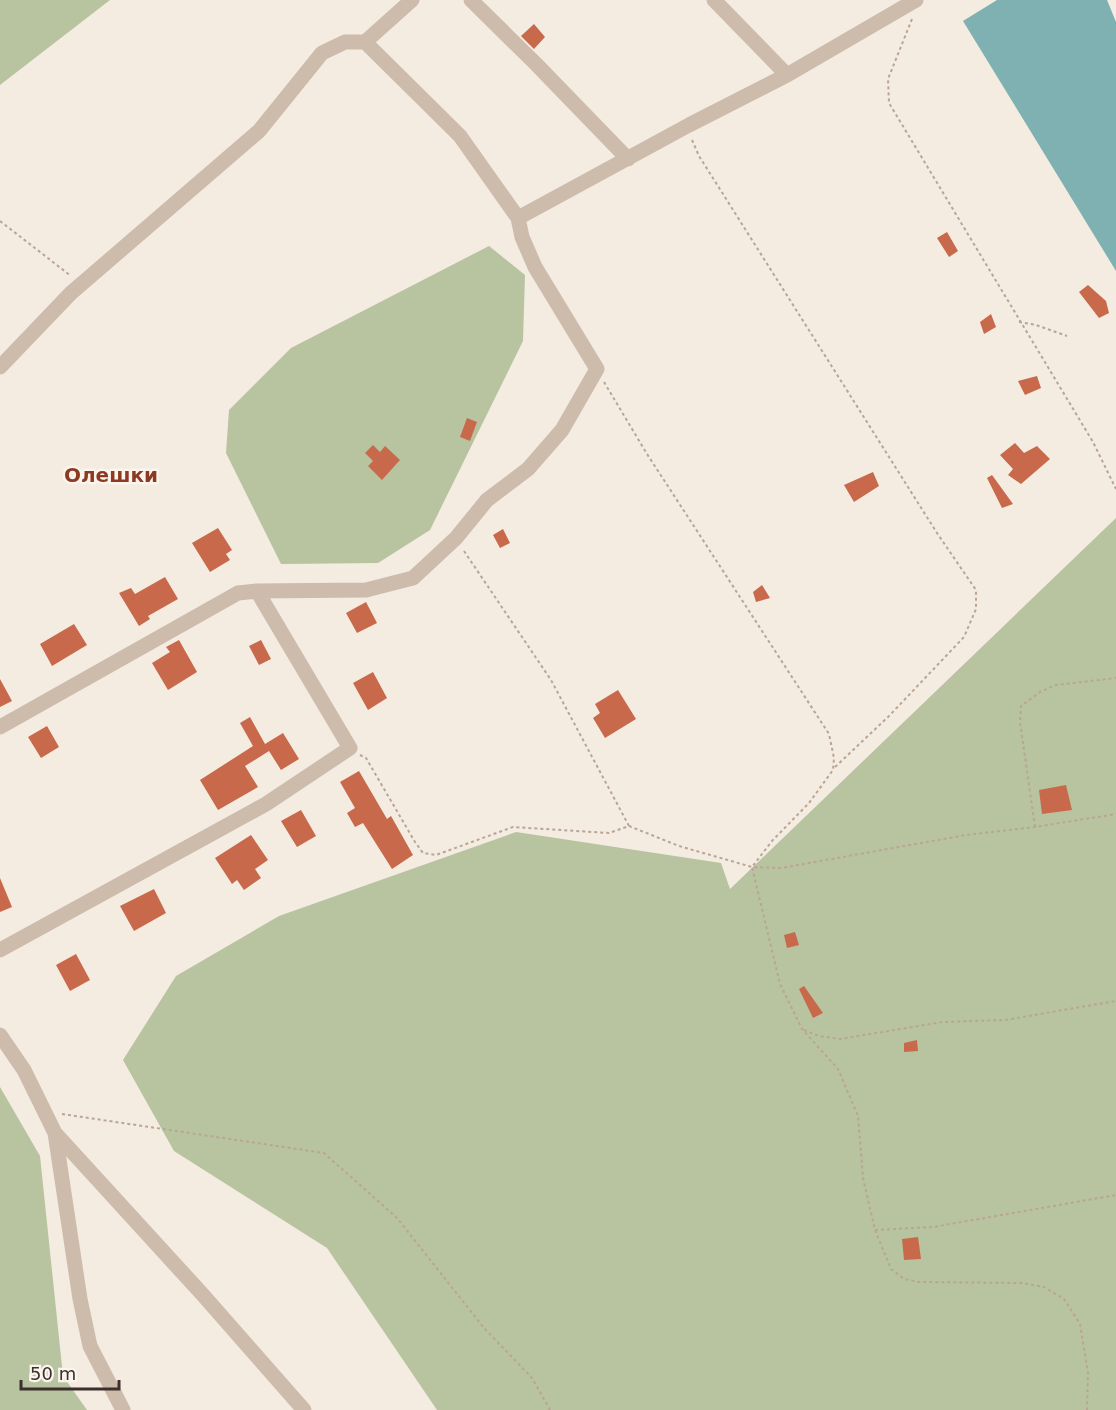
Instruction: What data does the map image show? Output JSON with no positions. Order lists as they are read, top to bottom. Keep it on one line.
{"districts":["Олешки"],"scale_bar":"50 m"}
